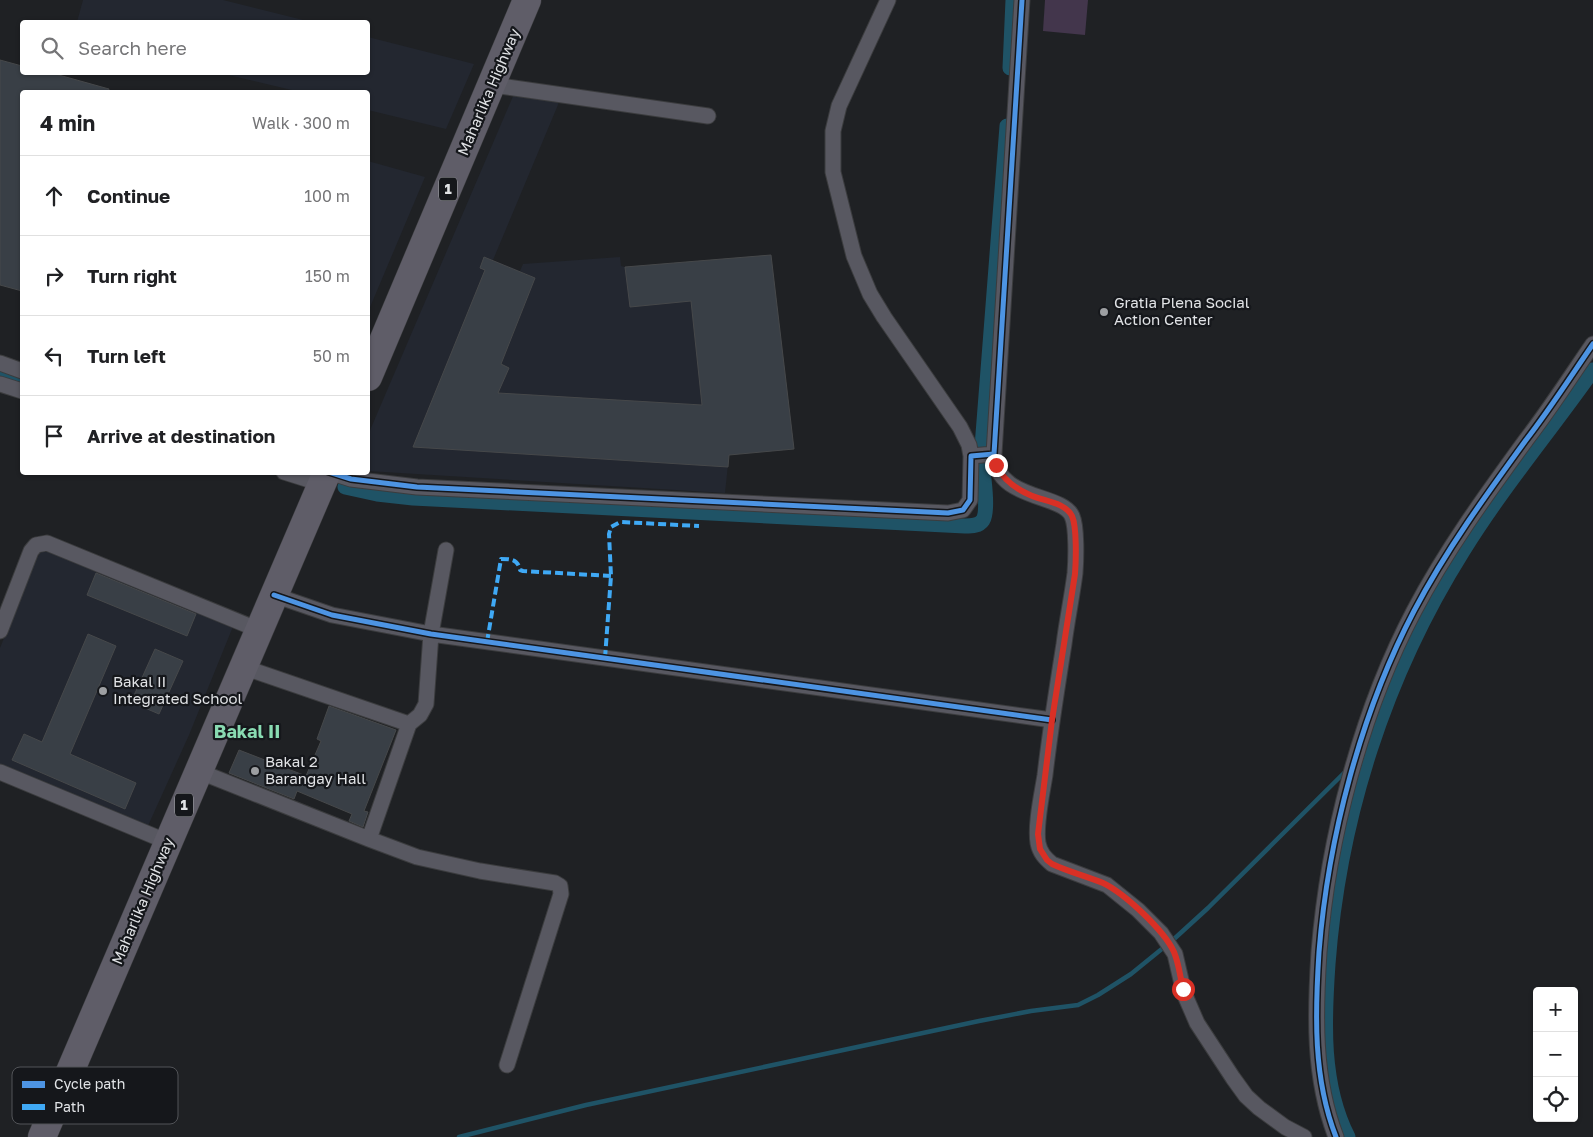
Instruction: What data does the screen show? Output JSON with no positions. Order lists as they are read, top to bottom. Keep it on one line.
{"streets":{"highway":["Maharlika Highway","1"]},"districts":["Bakal II"],"places":["Gratia Plena Social Action Center","Bakal II Integrated School","Bakal 2 Barangay Hall"],"legend":["Cycle path","Path"],"page":{"search":"Search here","heading":["4 min","Walk · 300 m"],"list":[["Continue","100 m"],["Turn right","150 m"],["Turn left","50 m"],"Arrive at destination"],"map_buttons":["+","−"]}}
